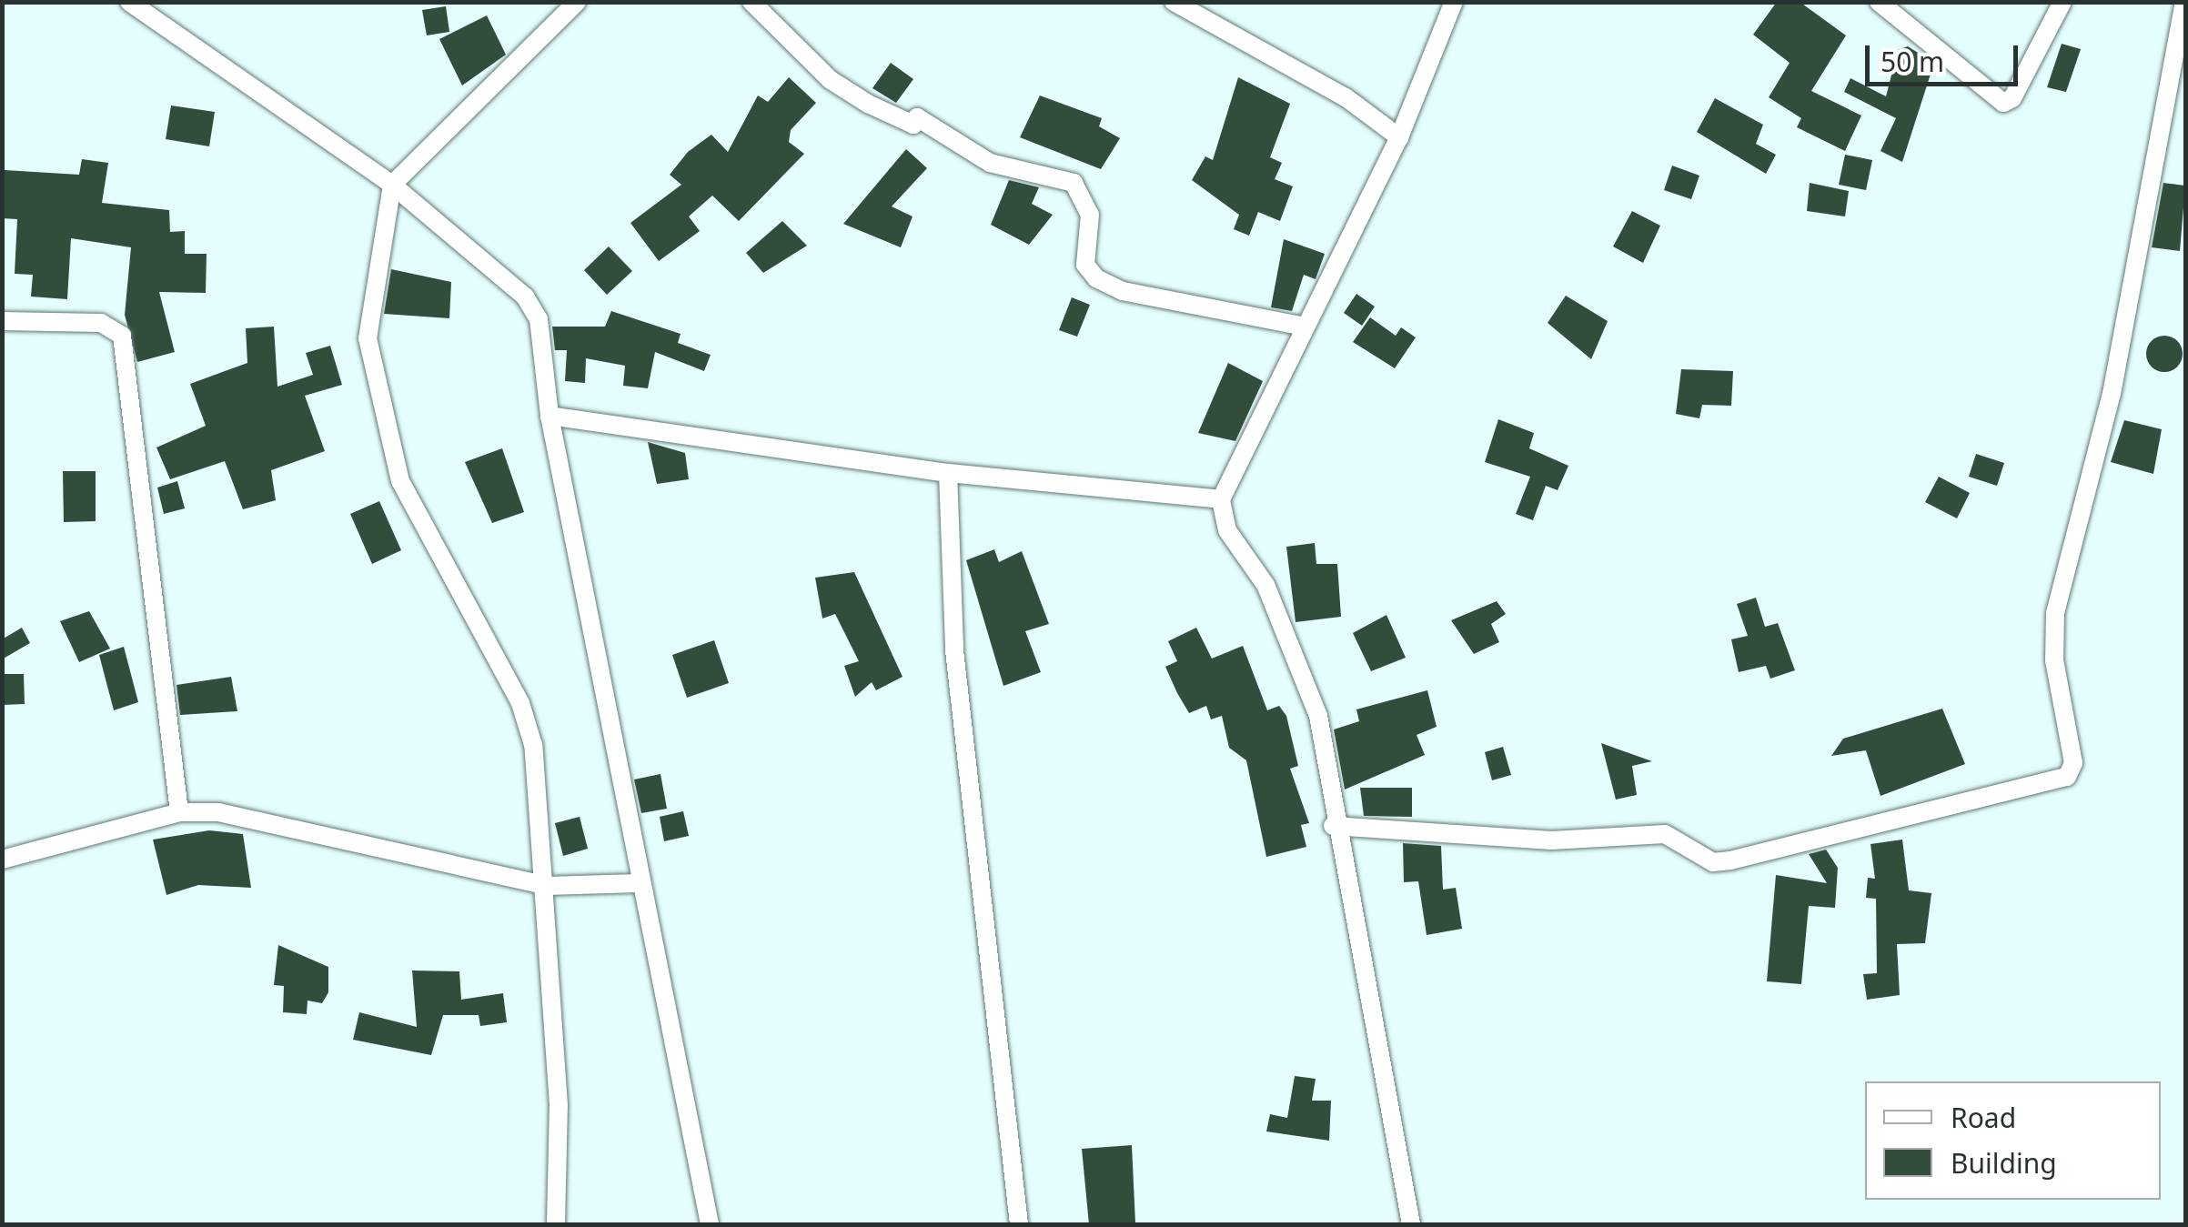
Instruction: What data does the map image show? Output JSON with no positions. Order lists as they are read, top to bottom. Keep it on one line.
{"legend":["Road","Building"],"scale_bar":"50 m"}
